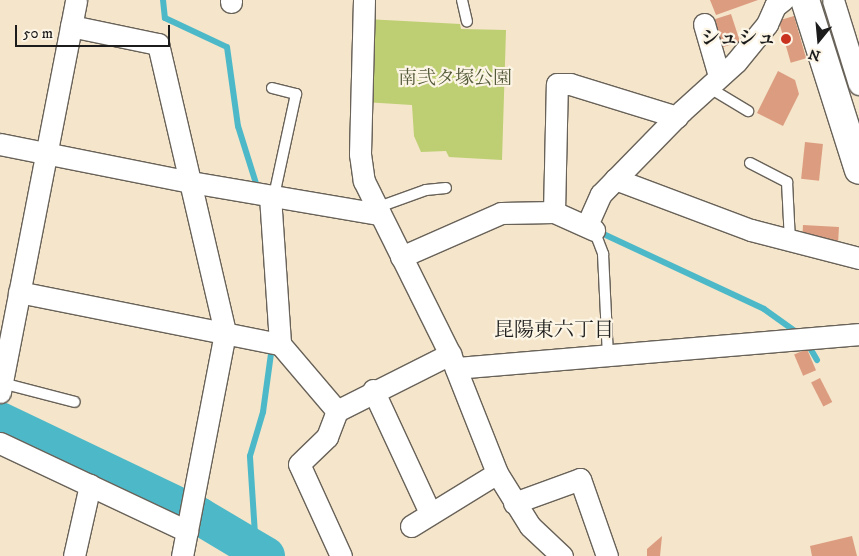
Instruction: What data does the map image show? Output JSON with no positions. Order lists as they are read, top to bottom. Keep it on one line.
{"districts":["昆陽東六丁目"],"parks":["南弐タ塚公園"],"places":["シュシュ"],"scale_bar":"50 m","north":"bottom"}
